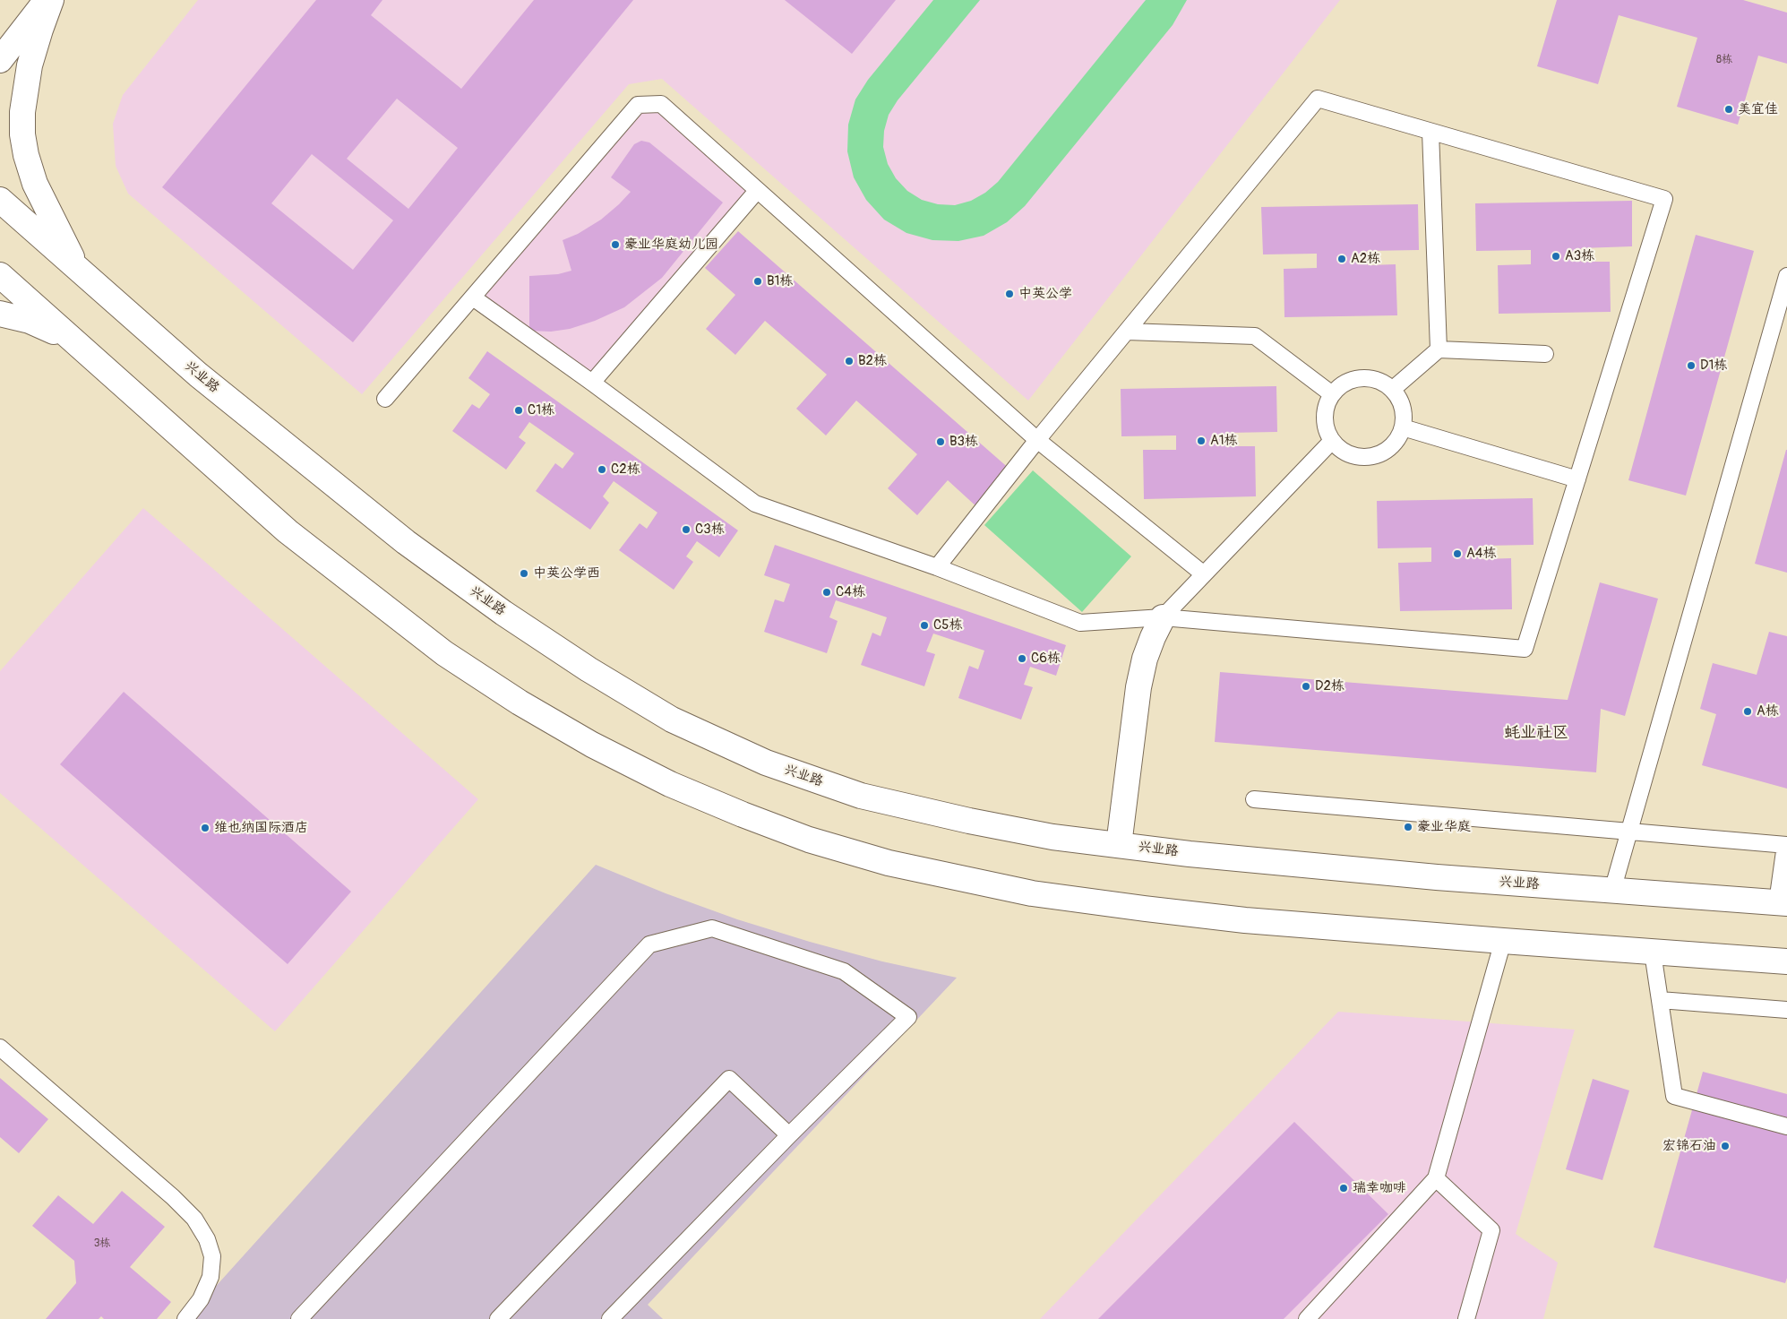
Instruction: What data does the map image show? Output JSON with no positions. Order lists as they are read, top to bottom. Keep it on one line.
{"streets":{"main road":["兴业路"]},"districts":["蚝业社区"],"places":["美宜佳","豪业华庭幼儿园","A3栋","A2栋","B1栋","中英公学","B2栋","D1栋","C1栋","A1栋","B3栋","C2栋","C3栋","A4栋","中英公学西","C4栋","C5栋","C6栋","D2栋","A栋","豪业华庭","维也纳国际酒店","宏锦石油","瑞幸咖啡"],"house_numbers":["8栋","3栋"]}
